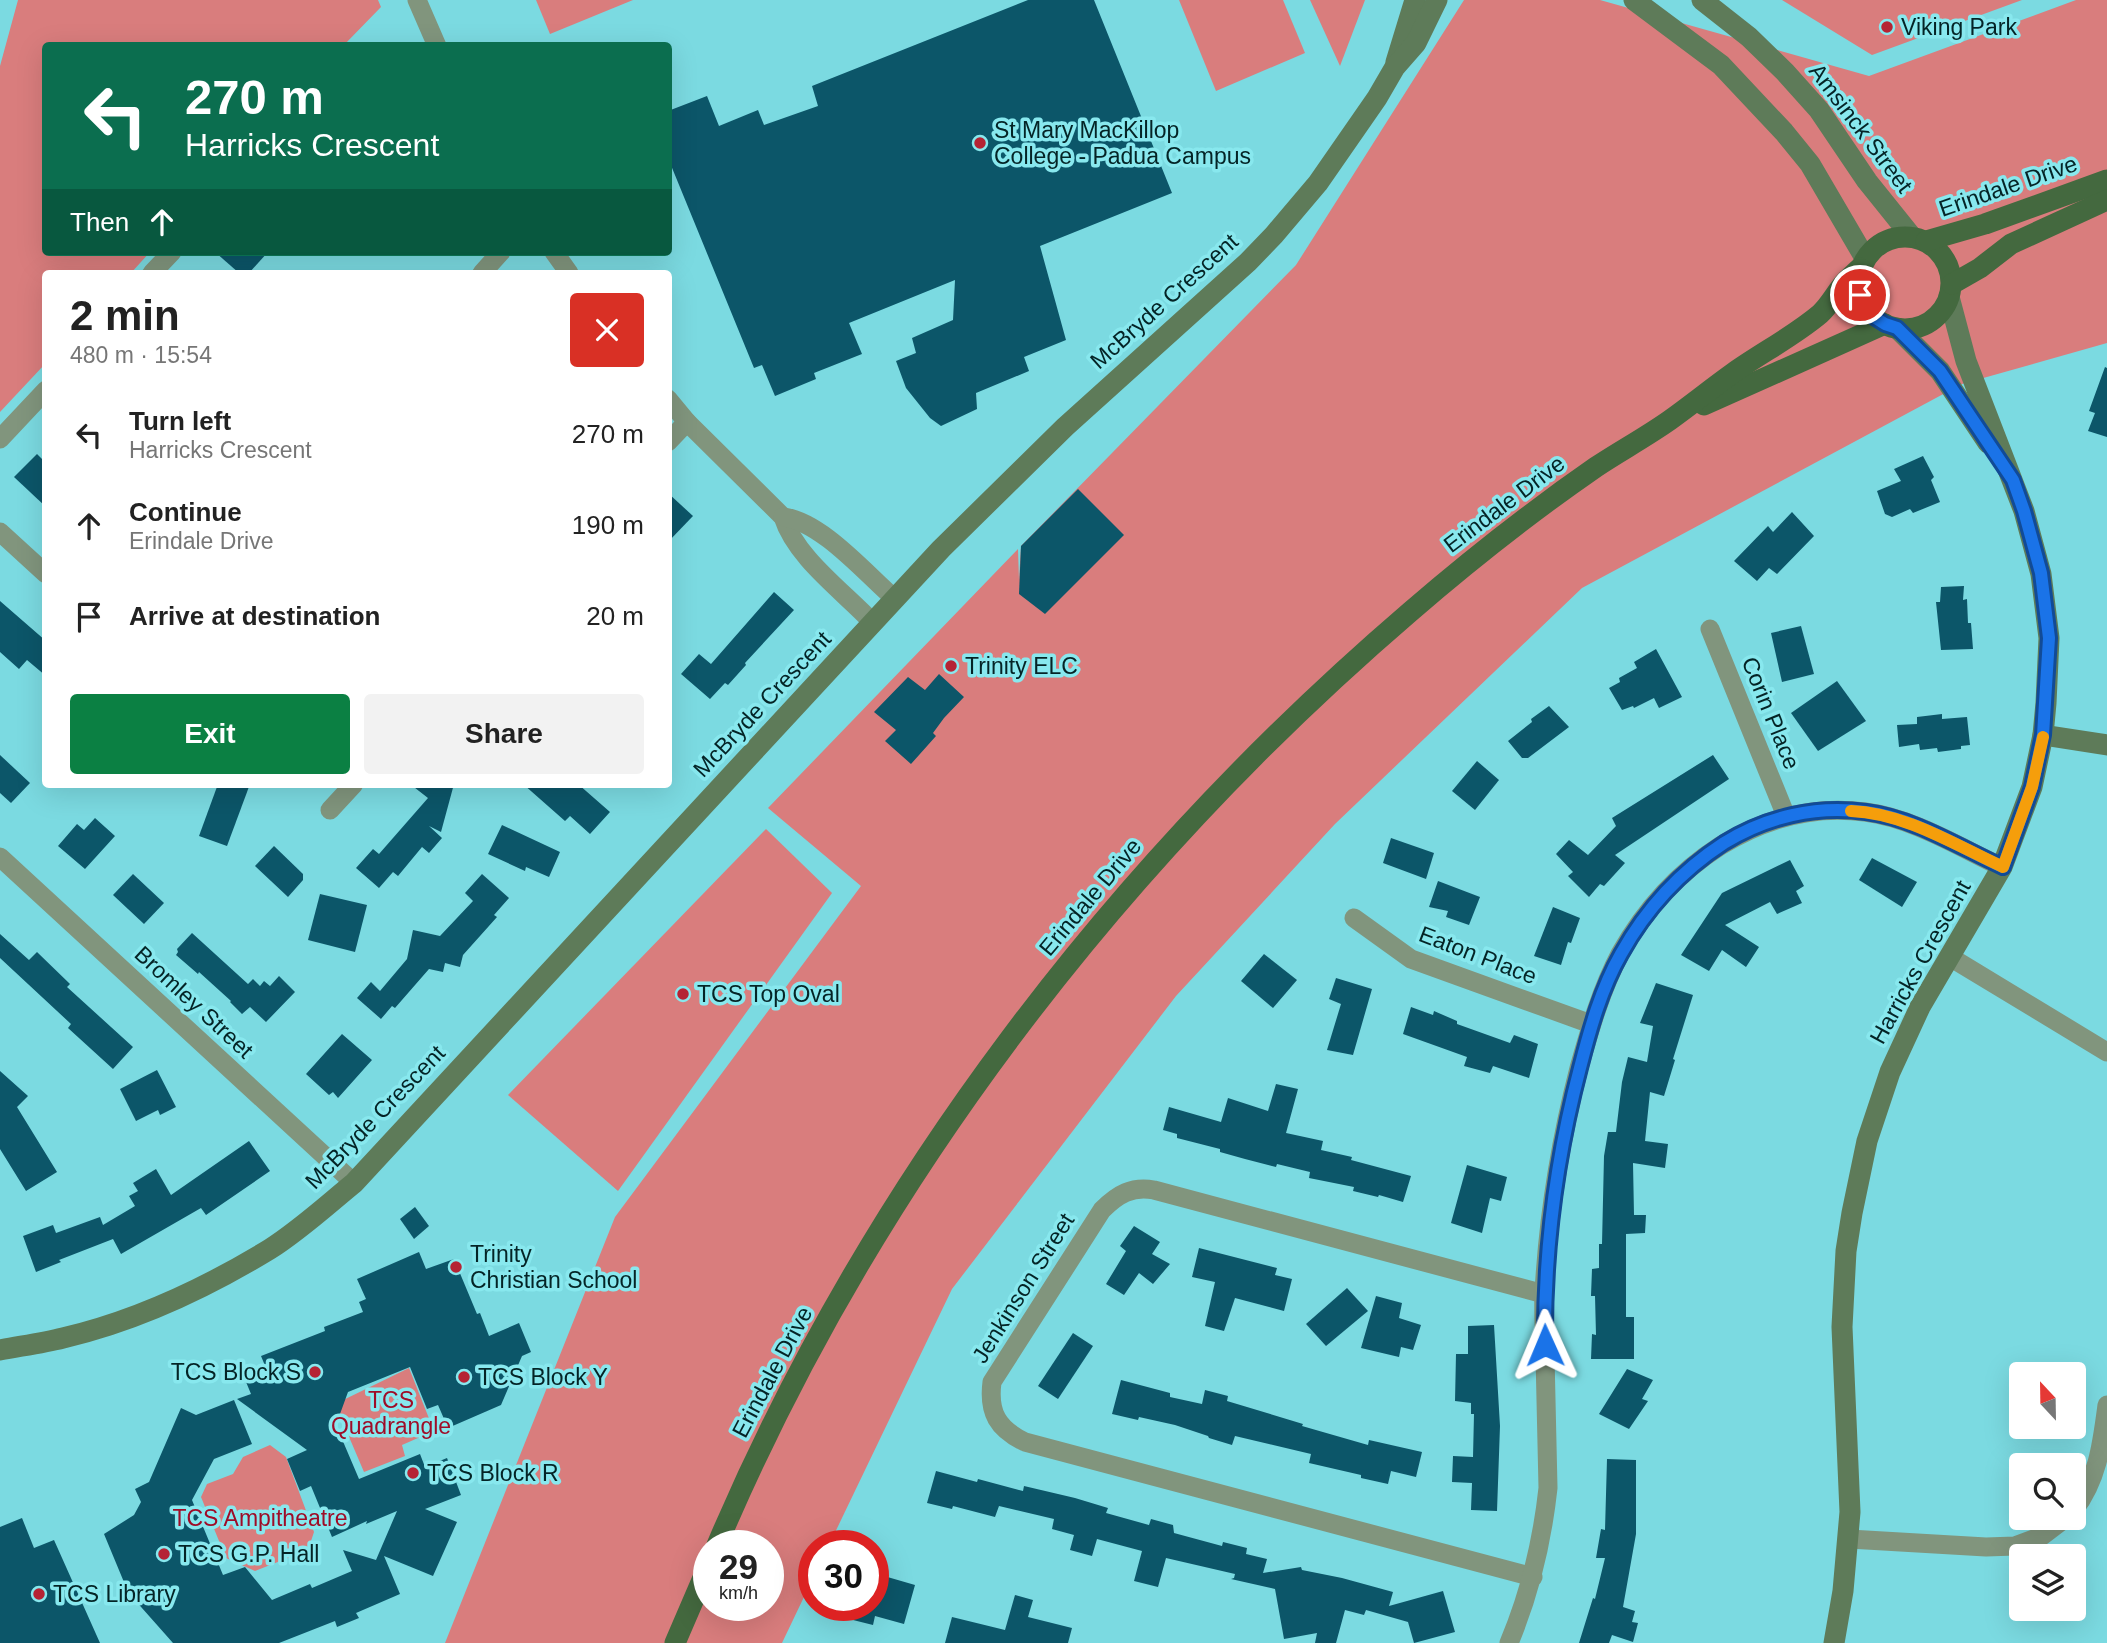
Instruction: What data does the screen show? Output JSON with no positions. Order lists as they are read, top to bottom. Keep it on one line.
{"streets":{"main road":["Erindale Drive"],"street":["Amsinck Street","McBryde Crescent","Corin Place","Eaton Place","Harricks Crescent","Bromley Street","Jenkinson Street"]},"crossings":[["Amsinck Street","Erindale Drive"],["Amsinck Street","Harricks Crescent"],["Erindale Drive","Harricks Crescent"],["McBryde Crescent","Bromley Street"]],"parks":["TCS Quadrangle","TCS Ampitheatre"],"places":["Viking Park","St Mary MacKillop College - Padua Campus","Trinity ELC","TCS Top Oval","Trinity Christian School","TCS Block S","TCS Block Y","TCS Block R","TCS G.P. Hall","TCS Library"],"north":"top","page":{"turn":["270 m","Harricks Crescent"],"then":"Then","heading":["2 min","480 m · 15:54"],"list":[{"name":"Turn left","note":"Harricks Crescent","value":"270 m"},{"name":"Continue","note":"Erindale Drive","value":"190 m"},{"name":"Arrive at destination","value":"20 m"}],"buttons":["Exit","Share"],"speed":"29 km/h","limit":"30"}}
